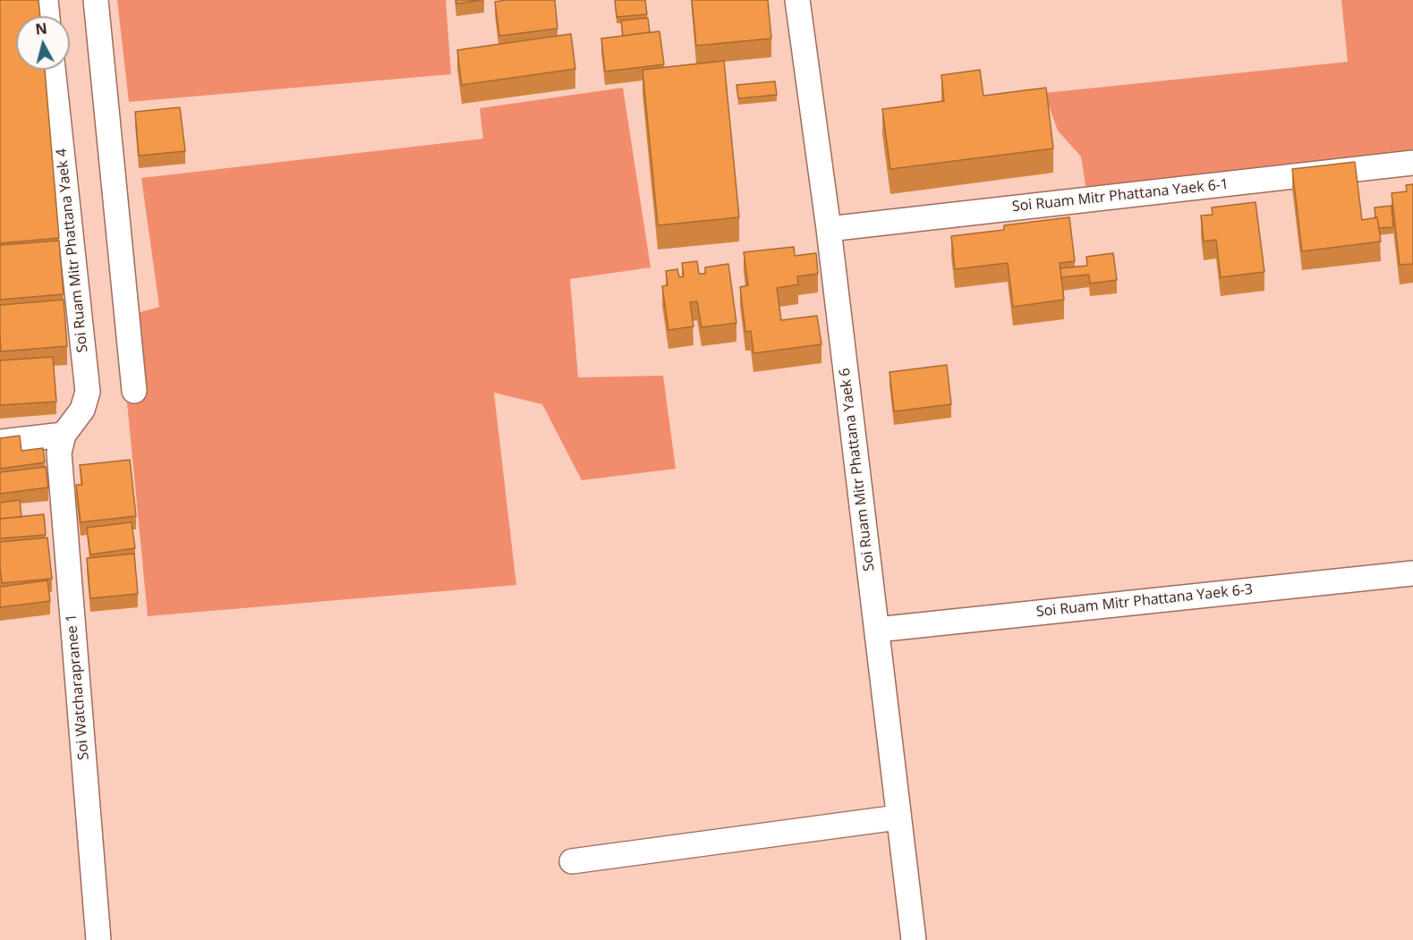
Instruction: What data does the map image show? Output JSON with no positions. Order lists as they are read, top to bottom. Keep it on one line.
{"streets":{"street":["Soi Ruam Mitr Phattana Yaek 6-1","Soi Ruam Mitr Phattana Yaek 4","Soi Ruam Mitr Phattana Yaek 6","Soi Ruam Mitr Phattana Yaek 6-3","Soi Watcharapranee 1"]},"crossings":[["Soi Ruam Mitr Phattana Yaek 6-1","Soi Ruam Mitr Phattana Yaek 6"],["Soi Ruam Mitr Phattana Yaek 4","Soi Watcharapranee 1"],["Soi Ruam Mitr Phattana Yaek 6","Soi Ruam Mitr Phattana Yaek 6-3"]],"north":"top"}
